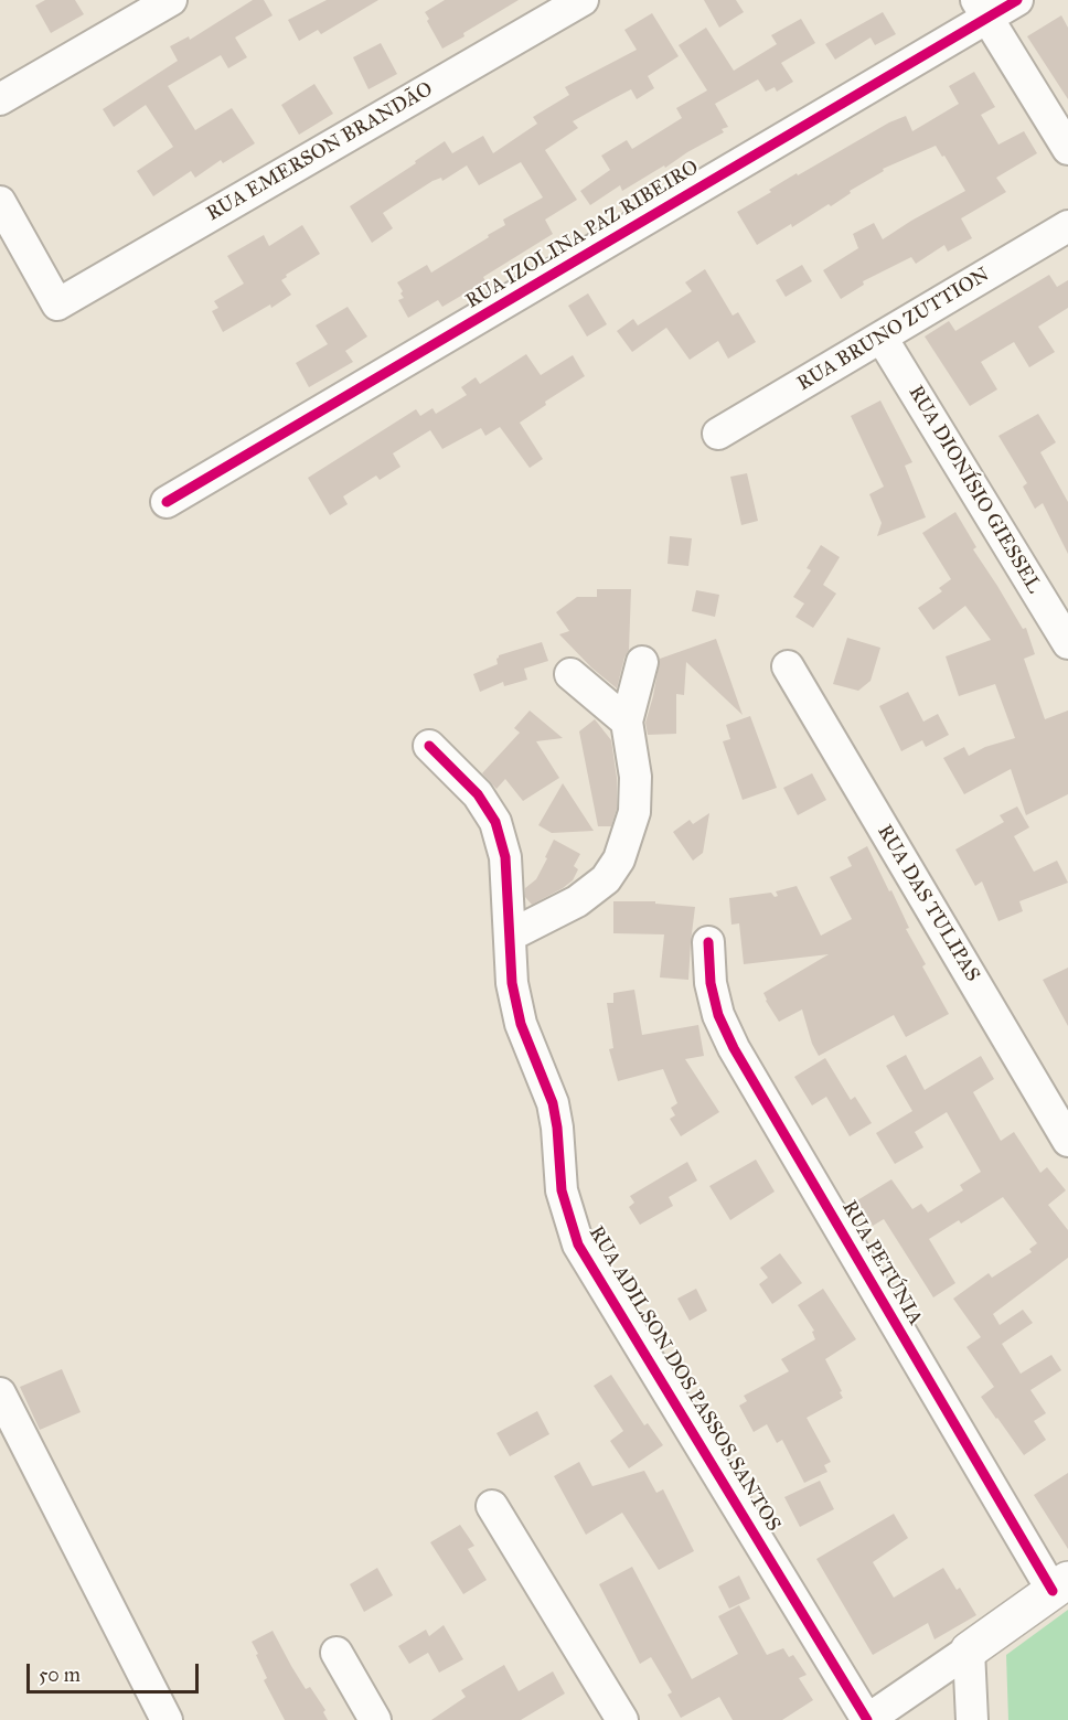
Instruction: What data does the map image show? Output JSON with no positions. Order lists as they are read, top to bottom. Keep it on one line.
{"streets":{"street":["RUA EMERSON BRANDÃO","RUA IZOLINA PAZ RIBEIRO","RUA BRUNO ZUTTION","RUA DIONÍSIO GIESSEL","RUA DAS TULIPAS","RUA PETÚNIA","RUA ADILSON DOS PASSOS SANTOS"]},"crossings":[["RUA BRUNO ZUTTION","RUA DIONÍSIO GIESSEL"]],"scale_bar":"50 m"}
